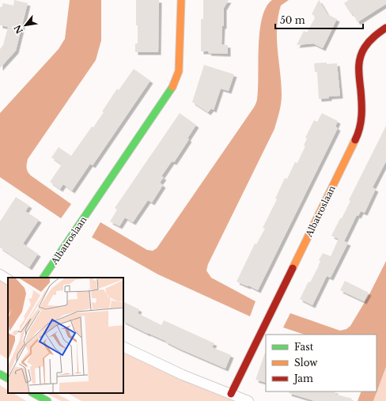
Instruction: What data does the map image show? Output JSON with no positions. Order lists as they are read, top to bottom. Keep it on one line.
{"streets":{"street":["Albatroslaan"]},"legend":["Fast","Slow","Jam"],"scale_bar":"50 m","north":"bottom left"}
